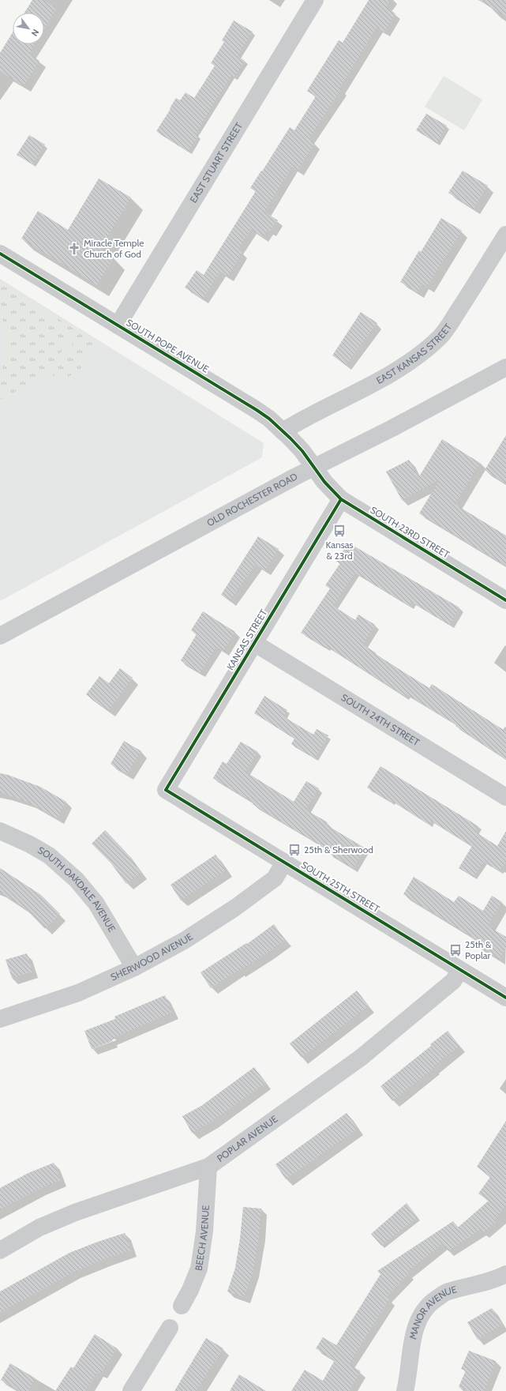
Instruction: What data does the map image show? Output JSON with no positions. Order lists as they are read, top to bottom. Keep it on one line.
{"streets":{"street":["EAST STUART STREET","SOUTH POPE AVENUE","EAST KANSAS STREET","OLD ROCHESTER ROAD","SOUTH 23RD STREET","KANSAS STREET","SOUTH 24TH STREET","SOUTH 25TH STREET","SOUTH OAKDALE AVENUE","SHERWOOD AVENUE","POPLAR AVENUE","BEECH AVENUE","MANOR AVENUE"]},"crossings":[["EAST STUART STREET","SOUTH POPE AVENUE"],["SOUTH POPE AVENUE","EAST KANSAS STREET"],["SOUTH POPE AVENUE","OLD ROCHESTER ROAD"],["SOUTH POPE AVENUE","SOUTH 23RD STREET"],["OLD ROCHESTER ROAD","SOUTH 23RD STREET"],["SOUTH 23RD STREET","KANSAS STREET"],["KANSAS STREET","SOUTH 24TH STREET"],["KANSAS STREET","SOUTH 25TH STREET"],["SOUTH 25TH STREET","SHERWOOD AVENUE"],["SOUTH 25TH STREET","POPLAR AVENUE"],["SOUTH OAKDALE AVENUE","SHERWOOD AVENUE"],["POPLAR AVENUE","BEECH AVENUE"]],"places":{"church":["Miracle Temple Church of God"],"bus stop":["Kansas & 23rd","25th & Sherwood","25th & Poplar"]},"north":"bottom right"}
